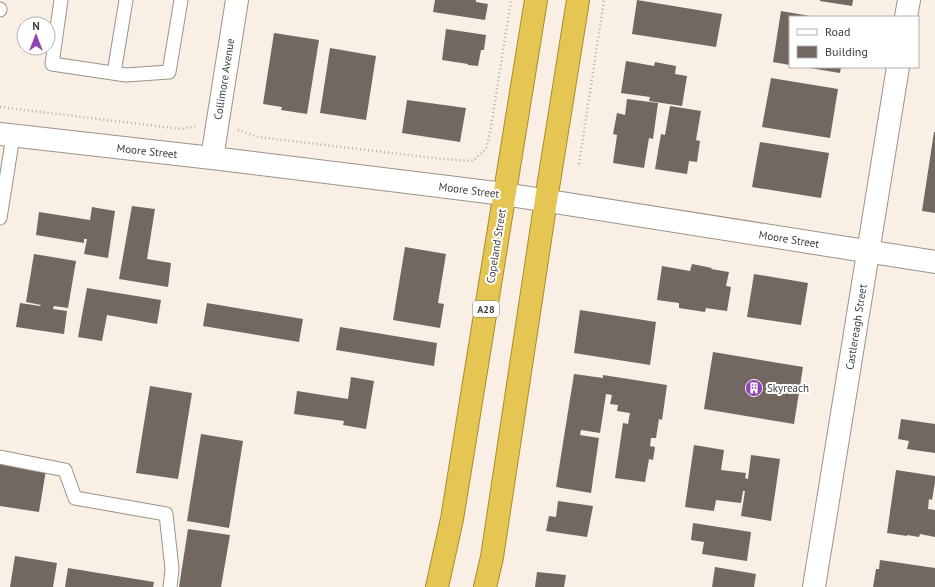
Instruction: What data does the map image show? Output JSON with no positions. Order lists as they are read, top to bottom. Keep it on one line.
{"streets":{"highway":["Copeland Street","A28"],"street":["Collimore Avenue","Moore Street","Castlereagh Street"]},"crossings":[["Collimore Avenue","Moore Street"],["Moore Street","Copeland Street"],["Moore Street","Castlereagh Street"]],"places":{"building":["Skyreach"]},"legend":["Road","Building"],"north":"top"}
